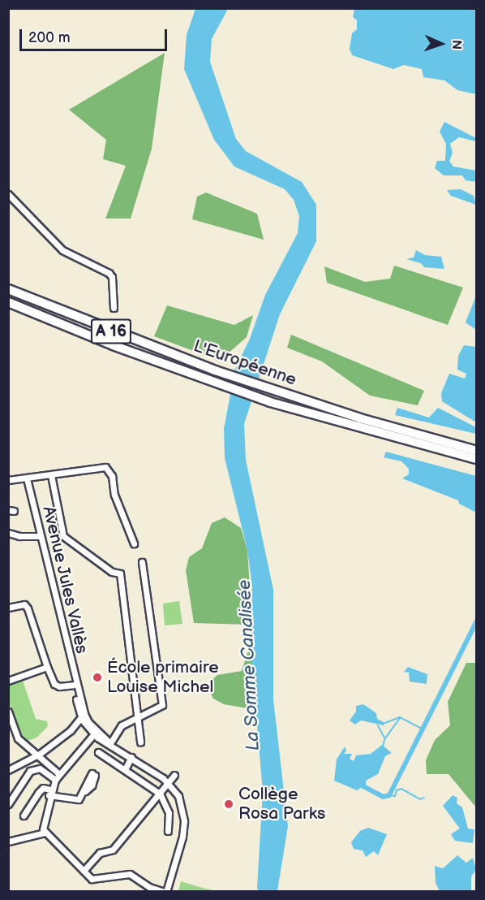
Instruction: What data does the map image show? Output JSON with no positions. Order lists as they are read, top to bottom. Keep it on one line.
{"streets":{"highway":["A 16","L'Européenne"],"street":["Avenue Jules Vallès"]},"water":["La Somme Canalisée"],"places":["École primaire Louise Michel","Collège Rosa Parks"],"scale_bar":"200 m","north":"right"}
